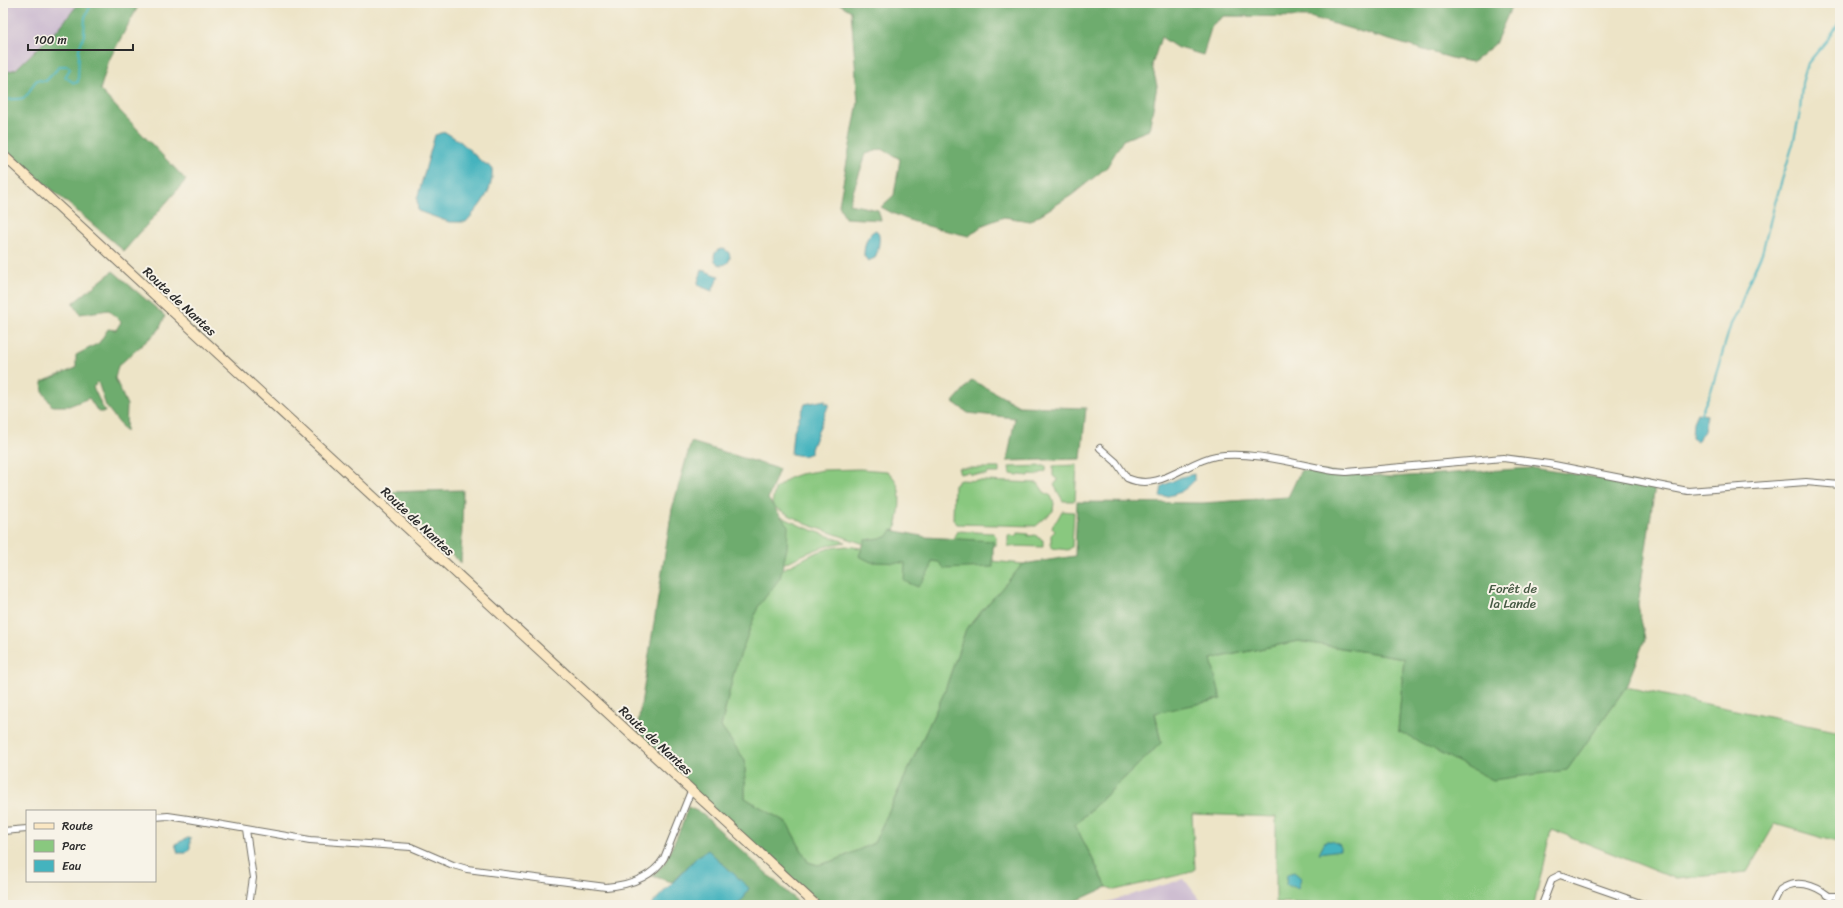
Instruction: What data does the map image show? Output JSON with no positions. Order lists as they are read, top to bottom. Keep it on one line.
{"streets":{"main road":["Route de Nantes"]},"parks":["Forêt de la Lande"],"legend":["Route","Parc","Eau"],"scale_bar":"100 m"}
